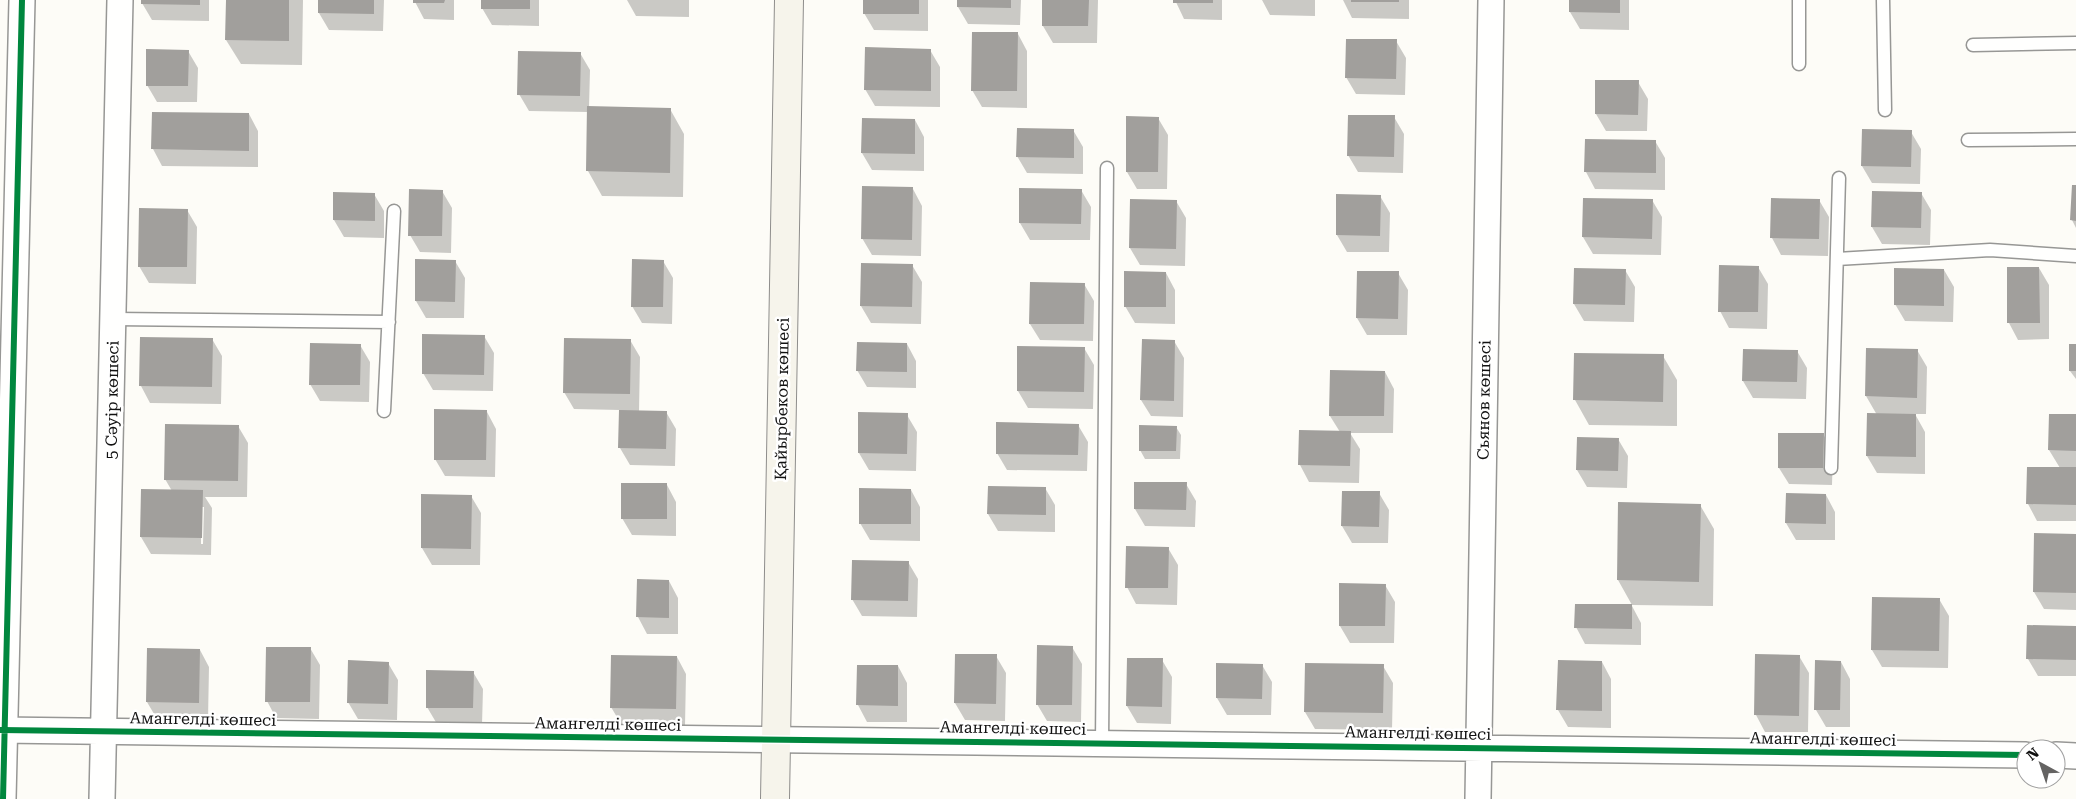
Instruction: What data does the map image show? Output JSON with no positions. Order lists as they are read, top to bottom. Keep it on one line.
{"streets":{"main road":["Қайырбеков көшесі"],"street":["5 Сәуір көшесі","Сьянов көшесі","Амангелді көшесі"]},"crossings":[["Қайырбеков көшесі","Амангелді көшесі"],["5 Сәуір көшесі","Амангелді көшесі"],["Сьянов көшесі","Амангелді көшесі"]],"north":"top left"}
